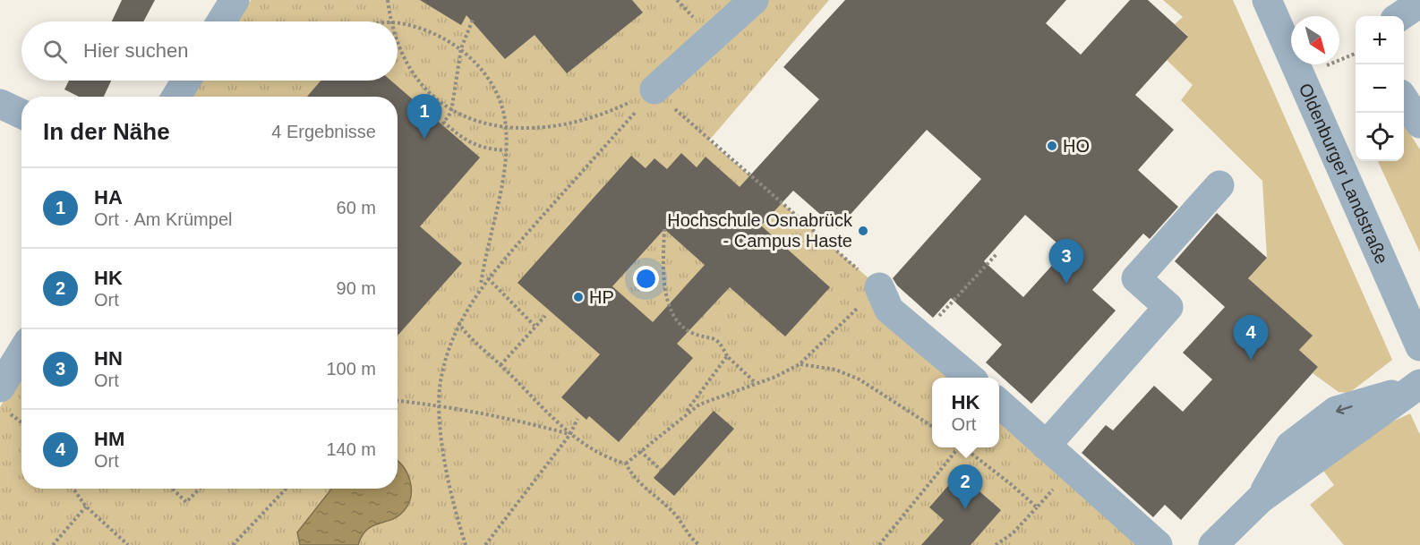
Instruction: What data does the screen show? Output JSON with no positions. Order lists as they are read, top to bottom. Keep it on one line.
{"streets":{"street":["Oldenburger Landstraße"]},"places":["HO","Hochschule Osnabrück - Campus Haste","HP"],"north":"bottom right","page":{"map_buttons":["+","−"],"search":"Hier suchen","pins":["1","3","4","2"],"heading":["In der Nähe","4 Ergebnisse"],"list":[{"mark":"1","name":"HA","note":"Ort · Am Krümpel","value":"60 m"},{"mark":"2","name":"HK","note":"Ort","value":"90 m"},{"mark":"3","name":"HN","note":"Ort","value":"100 m"},{"mark":"4","name":"HM","note":"Ort","value":"140 m"}],"popup":["HK","Ort"]}}
